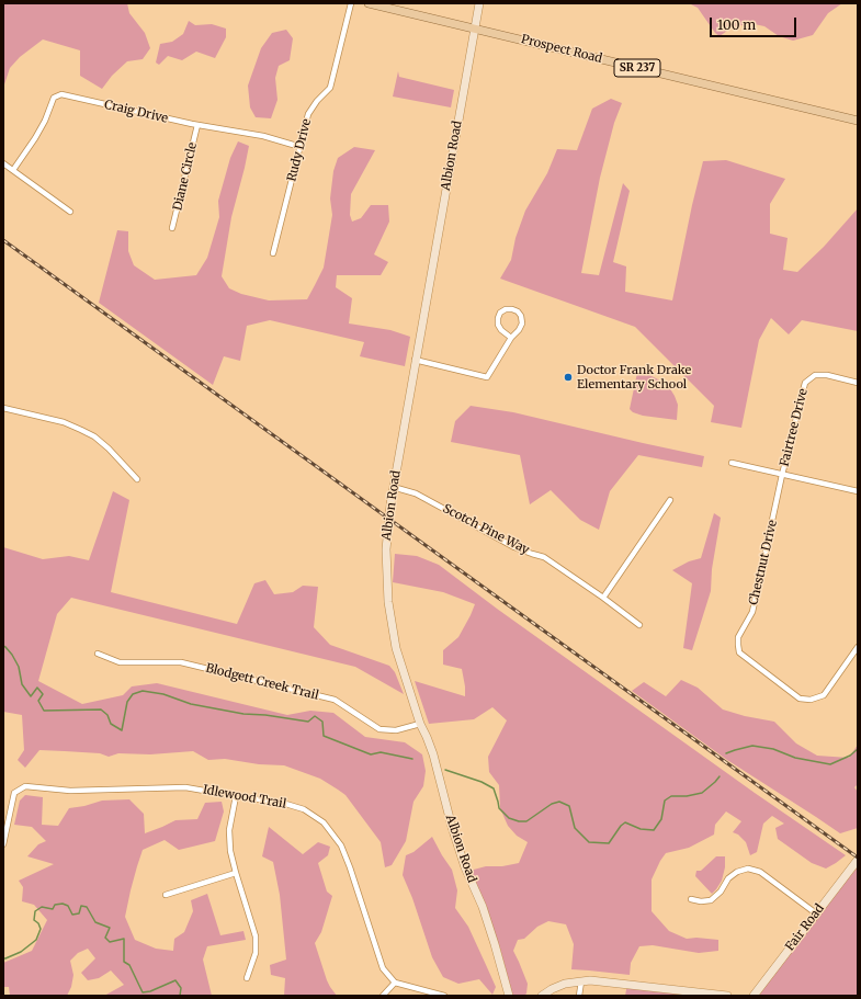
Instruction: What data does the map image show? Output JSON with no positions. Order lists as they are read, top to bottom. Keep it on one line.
{"streets":{"main road":["Prospect Road","SR 237"],"street":["Craig Drive","Rudy Drive","Albion Road","Diane Circle","Fairtree Drive","Scotch Pine Way","Chestnut Drive","Blodgett Creek Trail","Idlewood Trail","Fair Road"]},"crossings":[["Prospect Road","Albion Road"],["Craig Drive","Rudy Drive"],["Craig Drive","Diane Circle"],["Albion Road","Scotch Pine Way"],["Albion Road","Blodgett Creek Trail"],["Fairtree Drive","Chestnut Drive"]],"places":["Doctor Frank Drake Elementary School"],"scale_bar":"100 m"}
